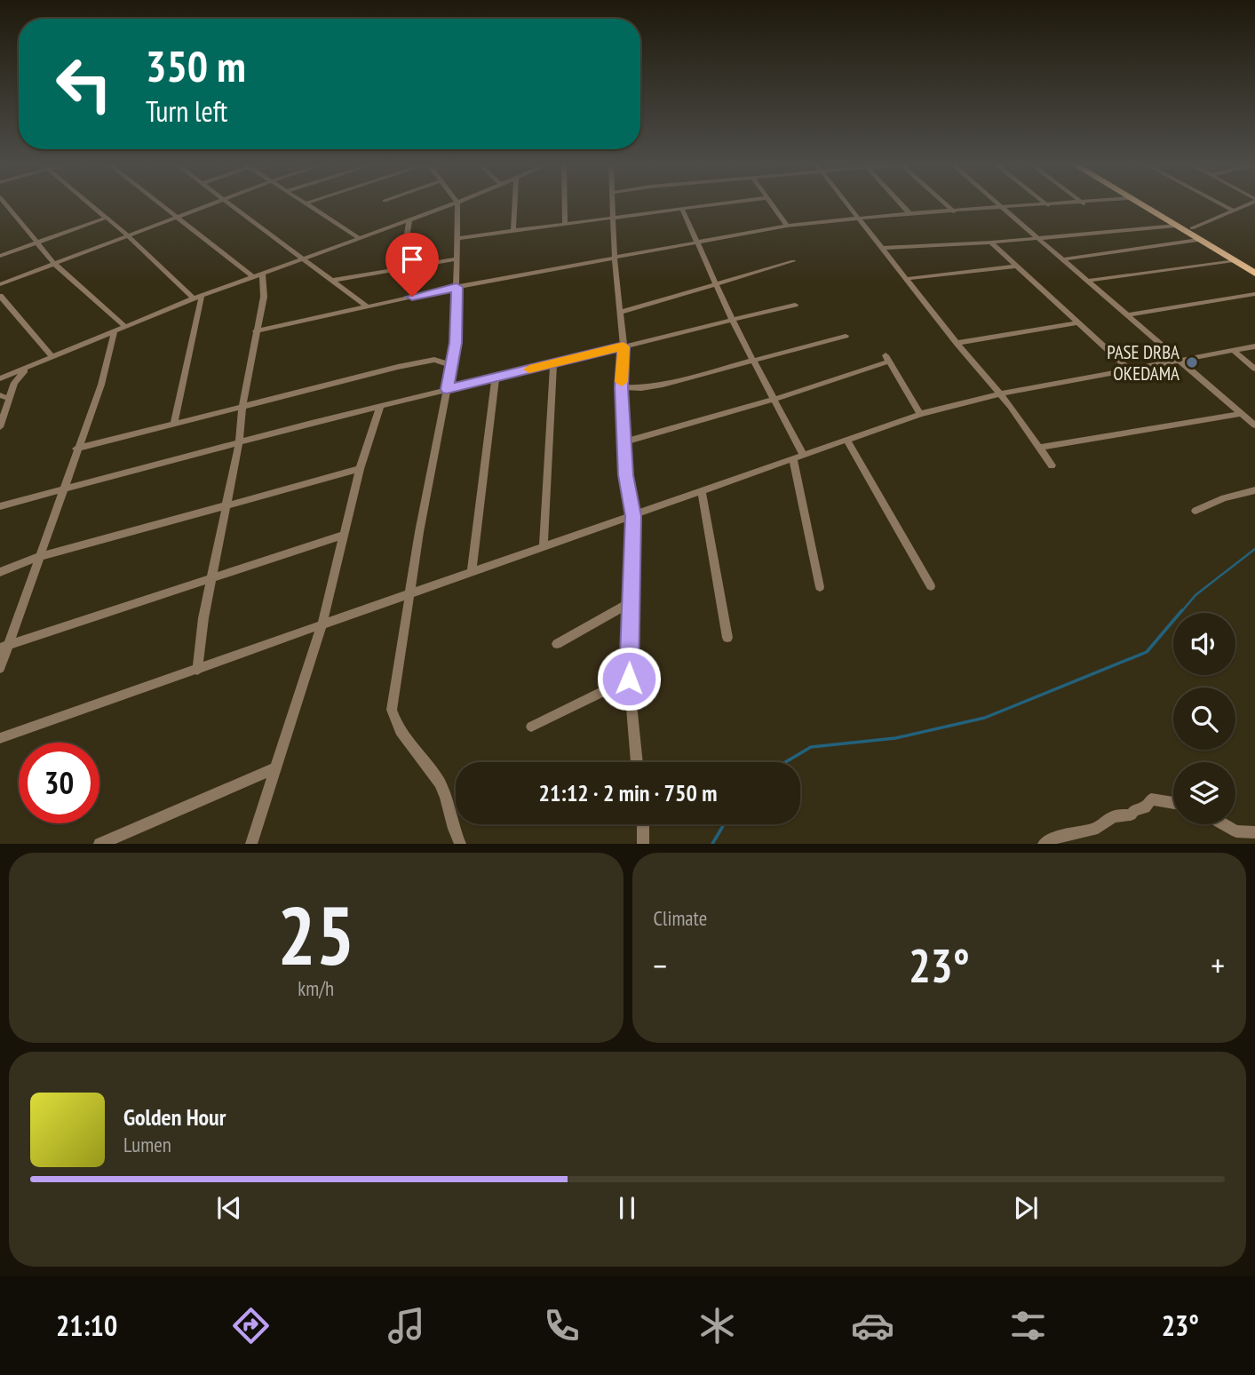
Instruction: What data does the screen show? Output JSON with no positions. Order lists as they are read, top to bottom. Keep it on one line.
{"places":["PASE DRBA OKEDAMA"],"page":{"turn":["350 m","Turn left"],"limit":"30","trip":"21:12 · 2 min · 750 m","tile":[["25","km/h"],"Climate"],"heat":["−","23°","+"],"song":["Golden Hour","Lumen"],"tabs":["21:10","23°"]}}
